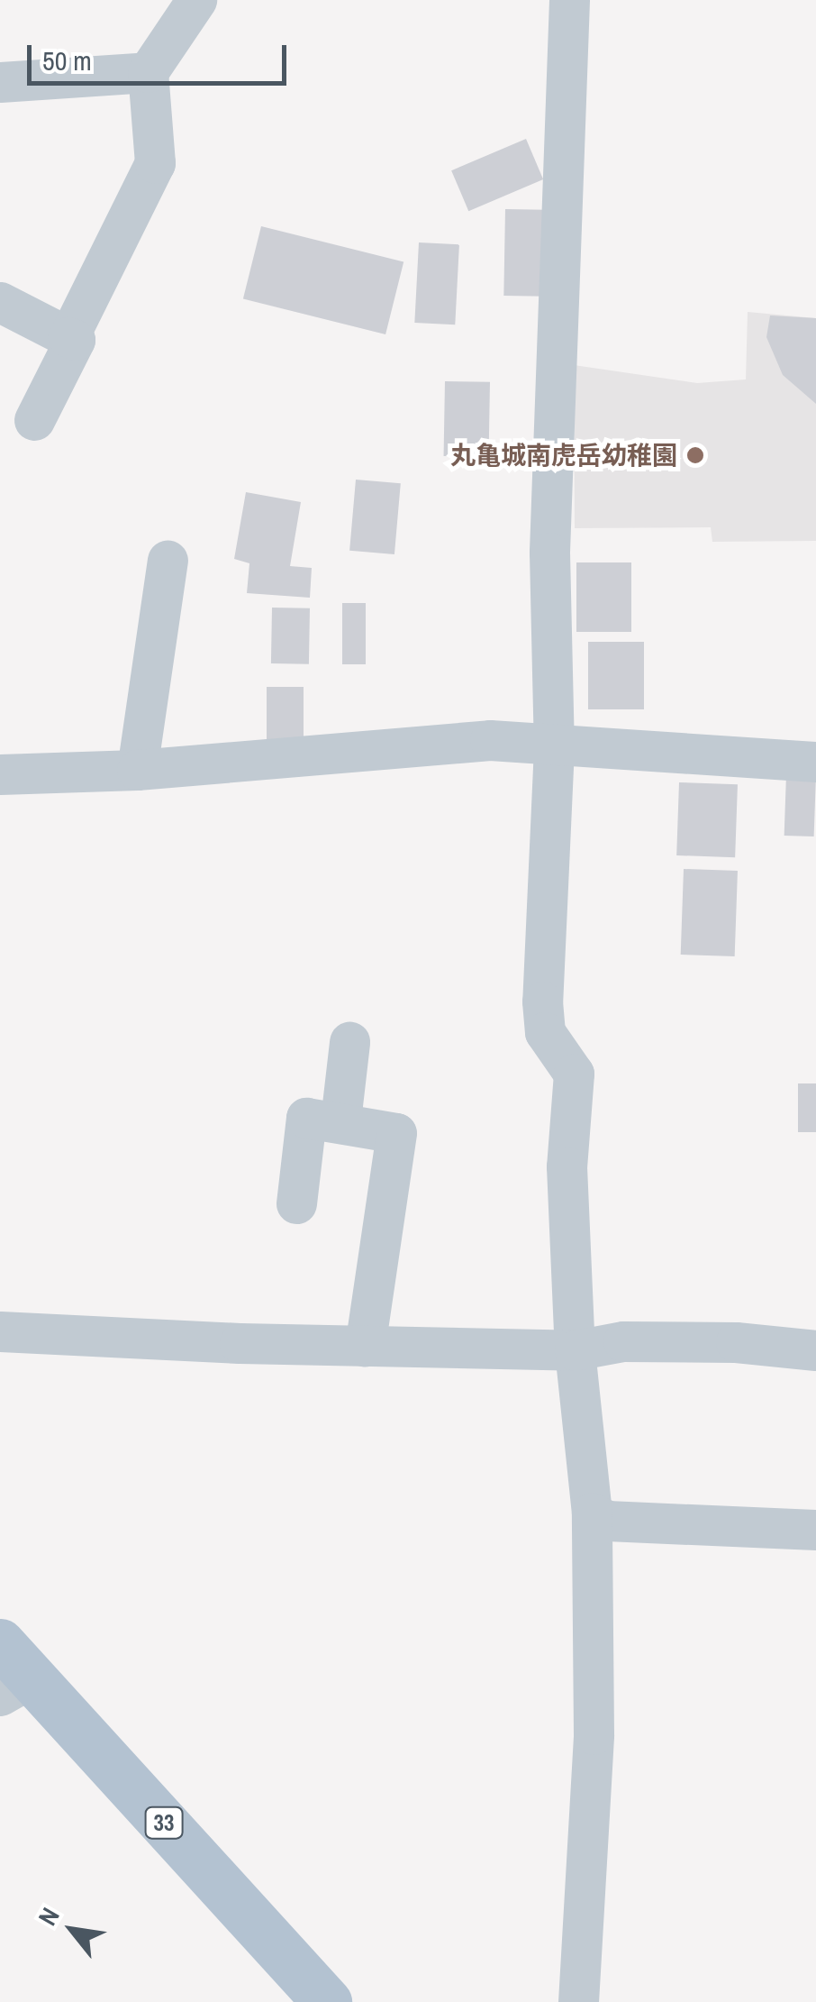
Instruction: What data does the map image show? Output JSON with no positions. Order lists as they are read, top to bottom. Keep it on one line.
{"streets":{"main road":["33"]},"places":["丸亀城南虎岳幼稚園"],"scale_bar":"50 m","north":"top left"}
